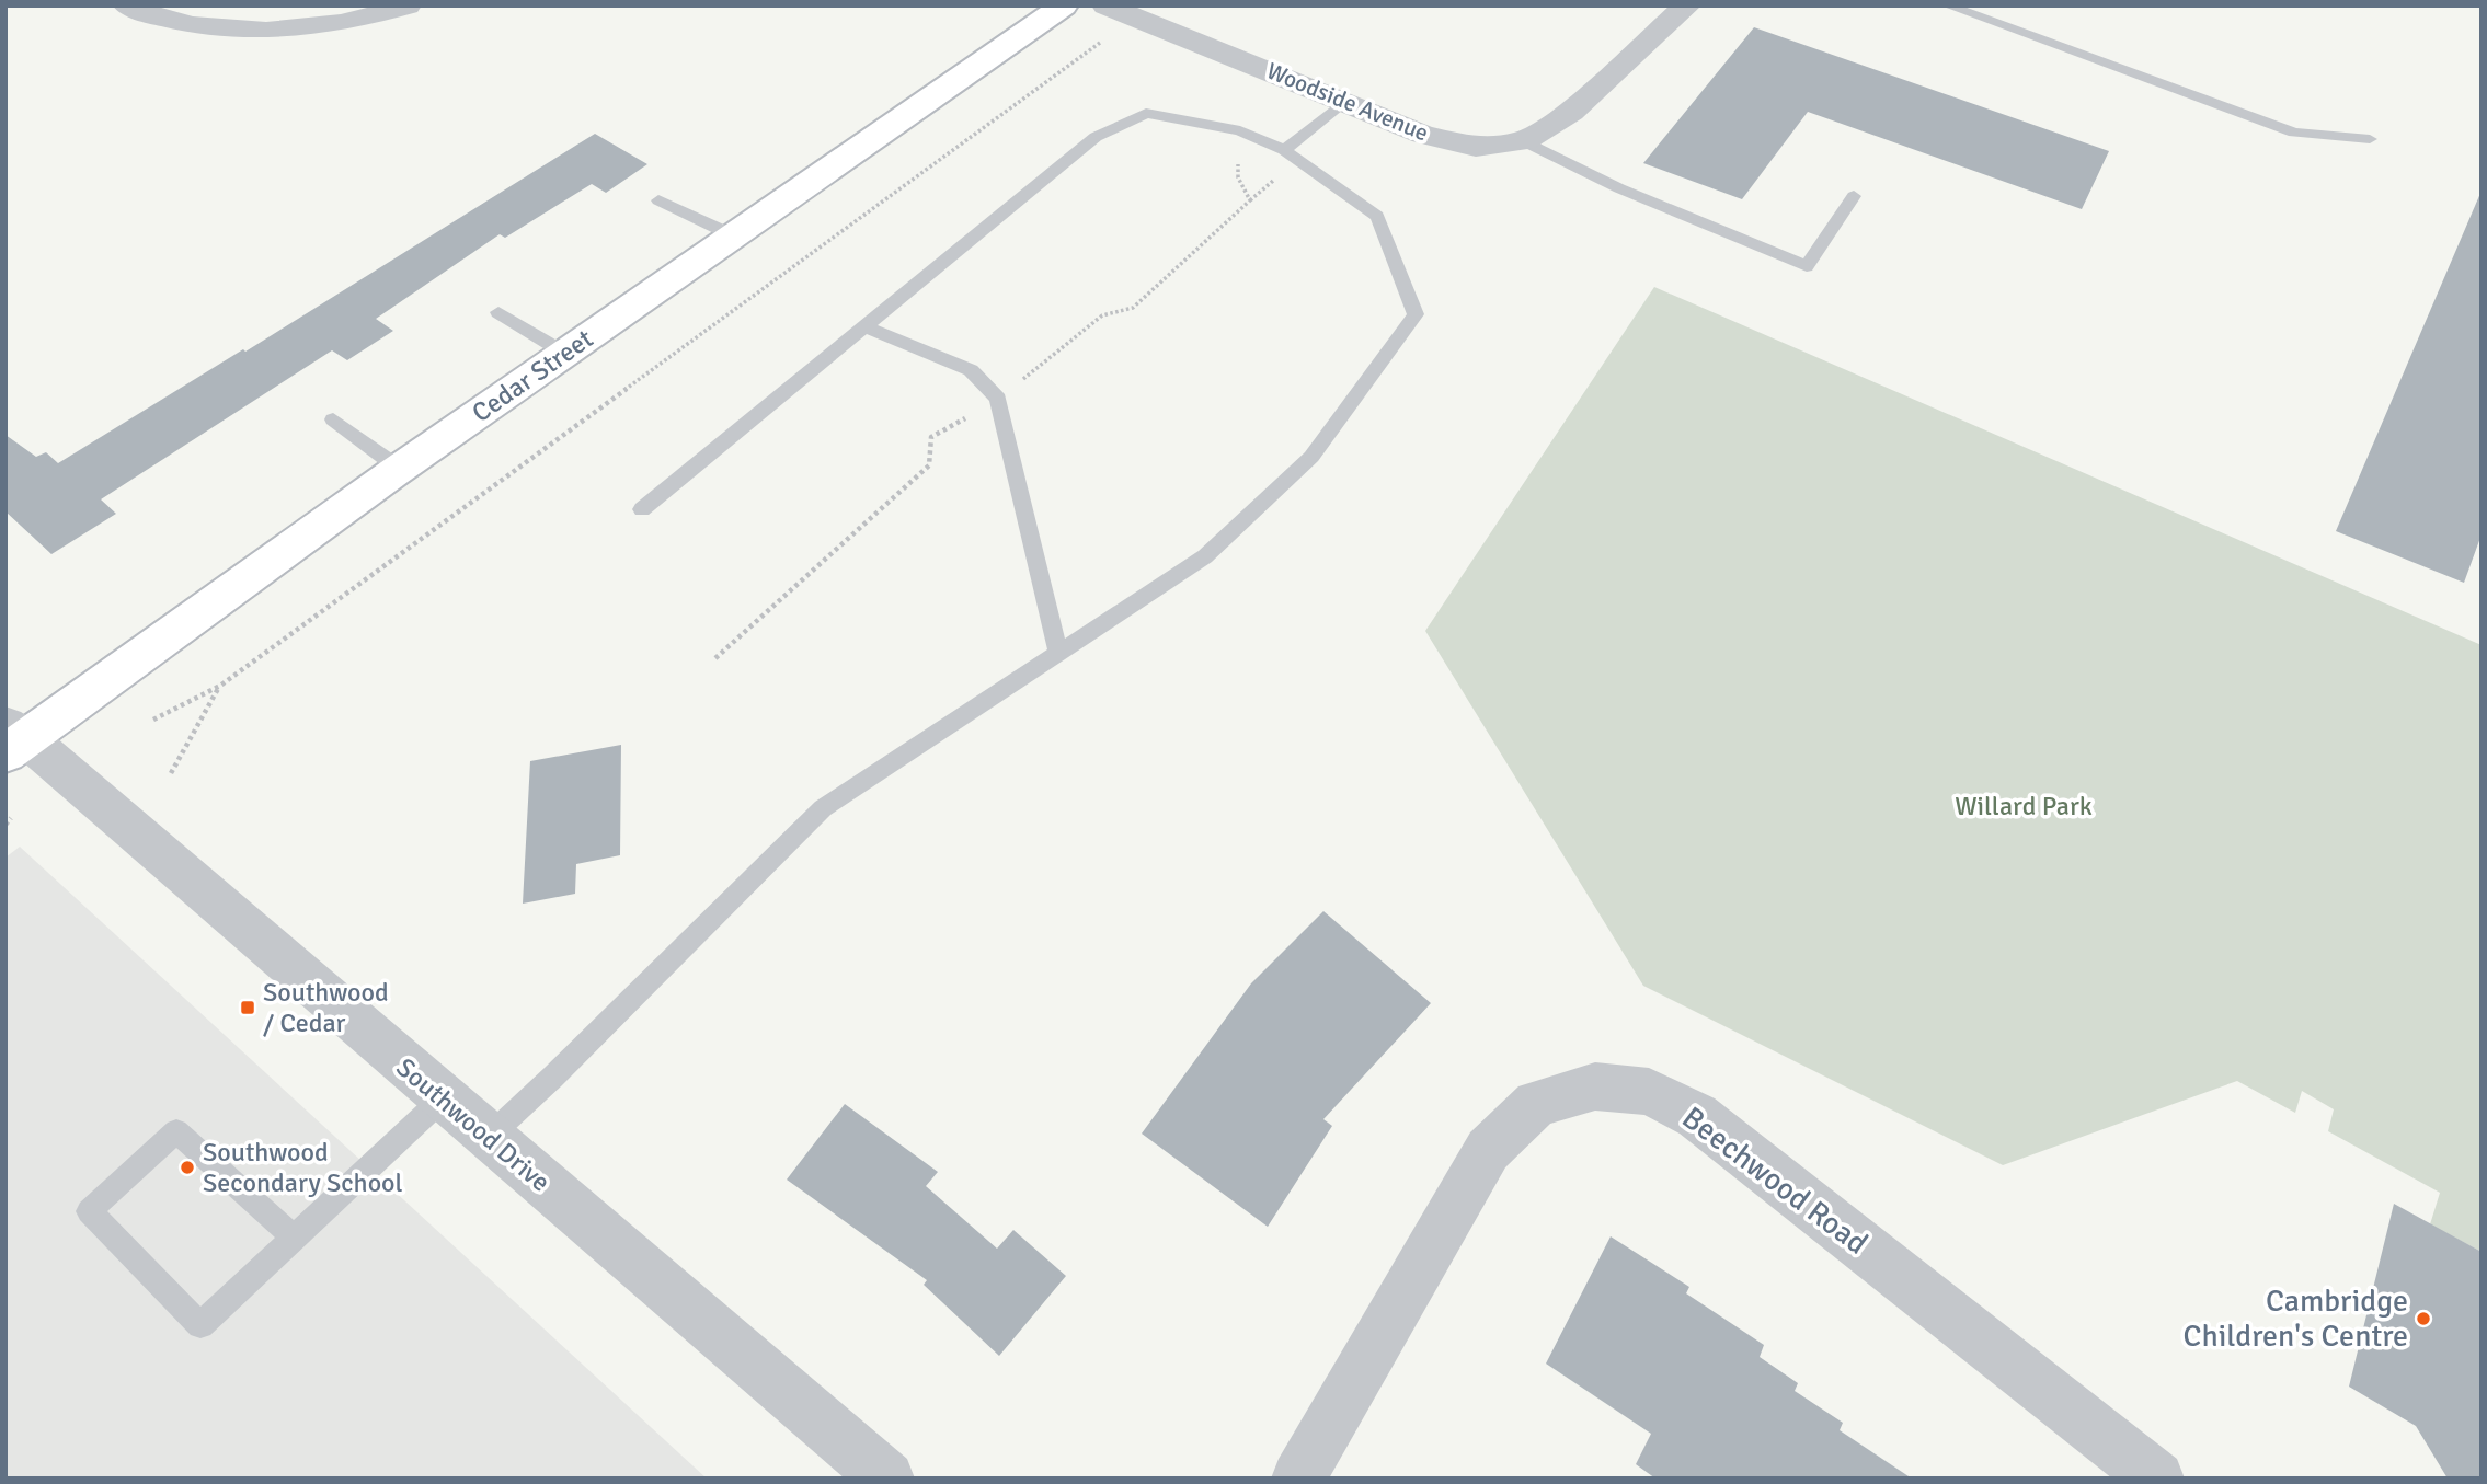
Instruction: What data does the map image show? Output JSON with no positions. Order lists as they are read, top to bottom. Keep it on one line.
{"streets":{"main road":["Cedar Street"],"street":["Woodside Avenue","Southwood Drive","Beechwood Road"]},"crossings":[["Cedar Street","Southwood Drive"]],"parks":["Willard Park"],"places":{"transit":["Southwood / Cedar"],"other":["Southwood Secondary School","Cambridge Children's Centre"]}}
